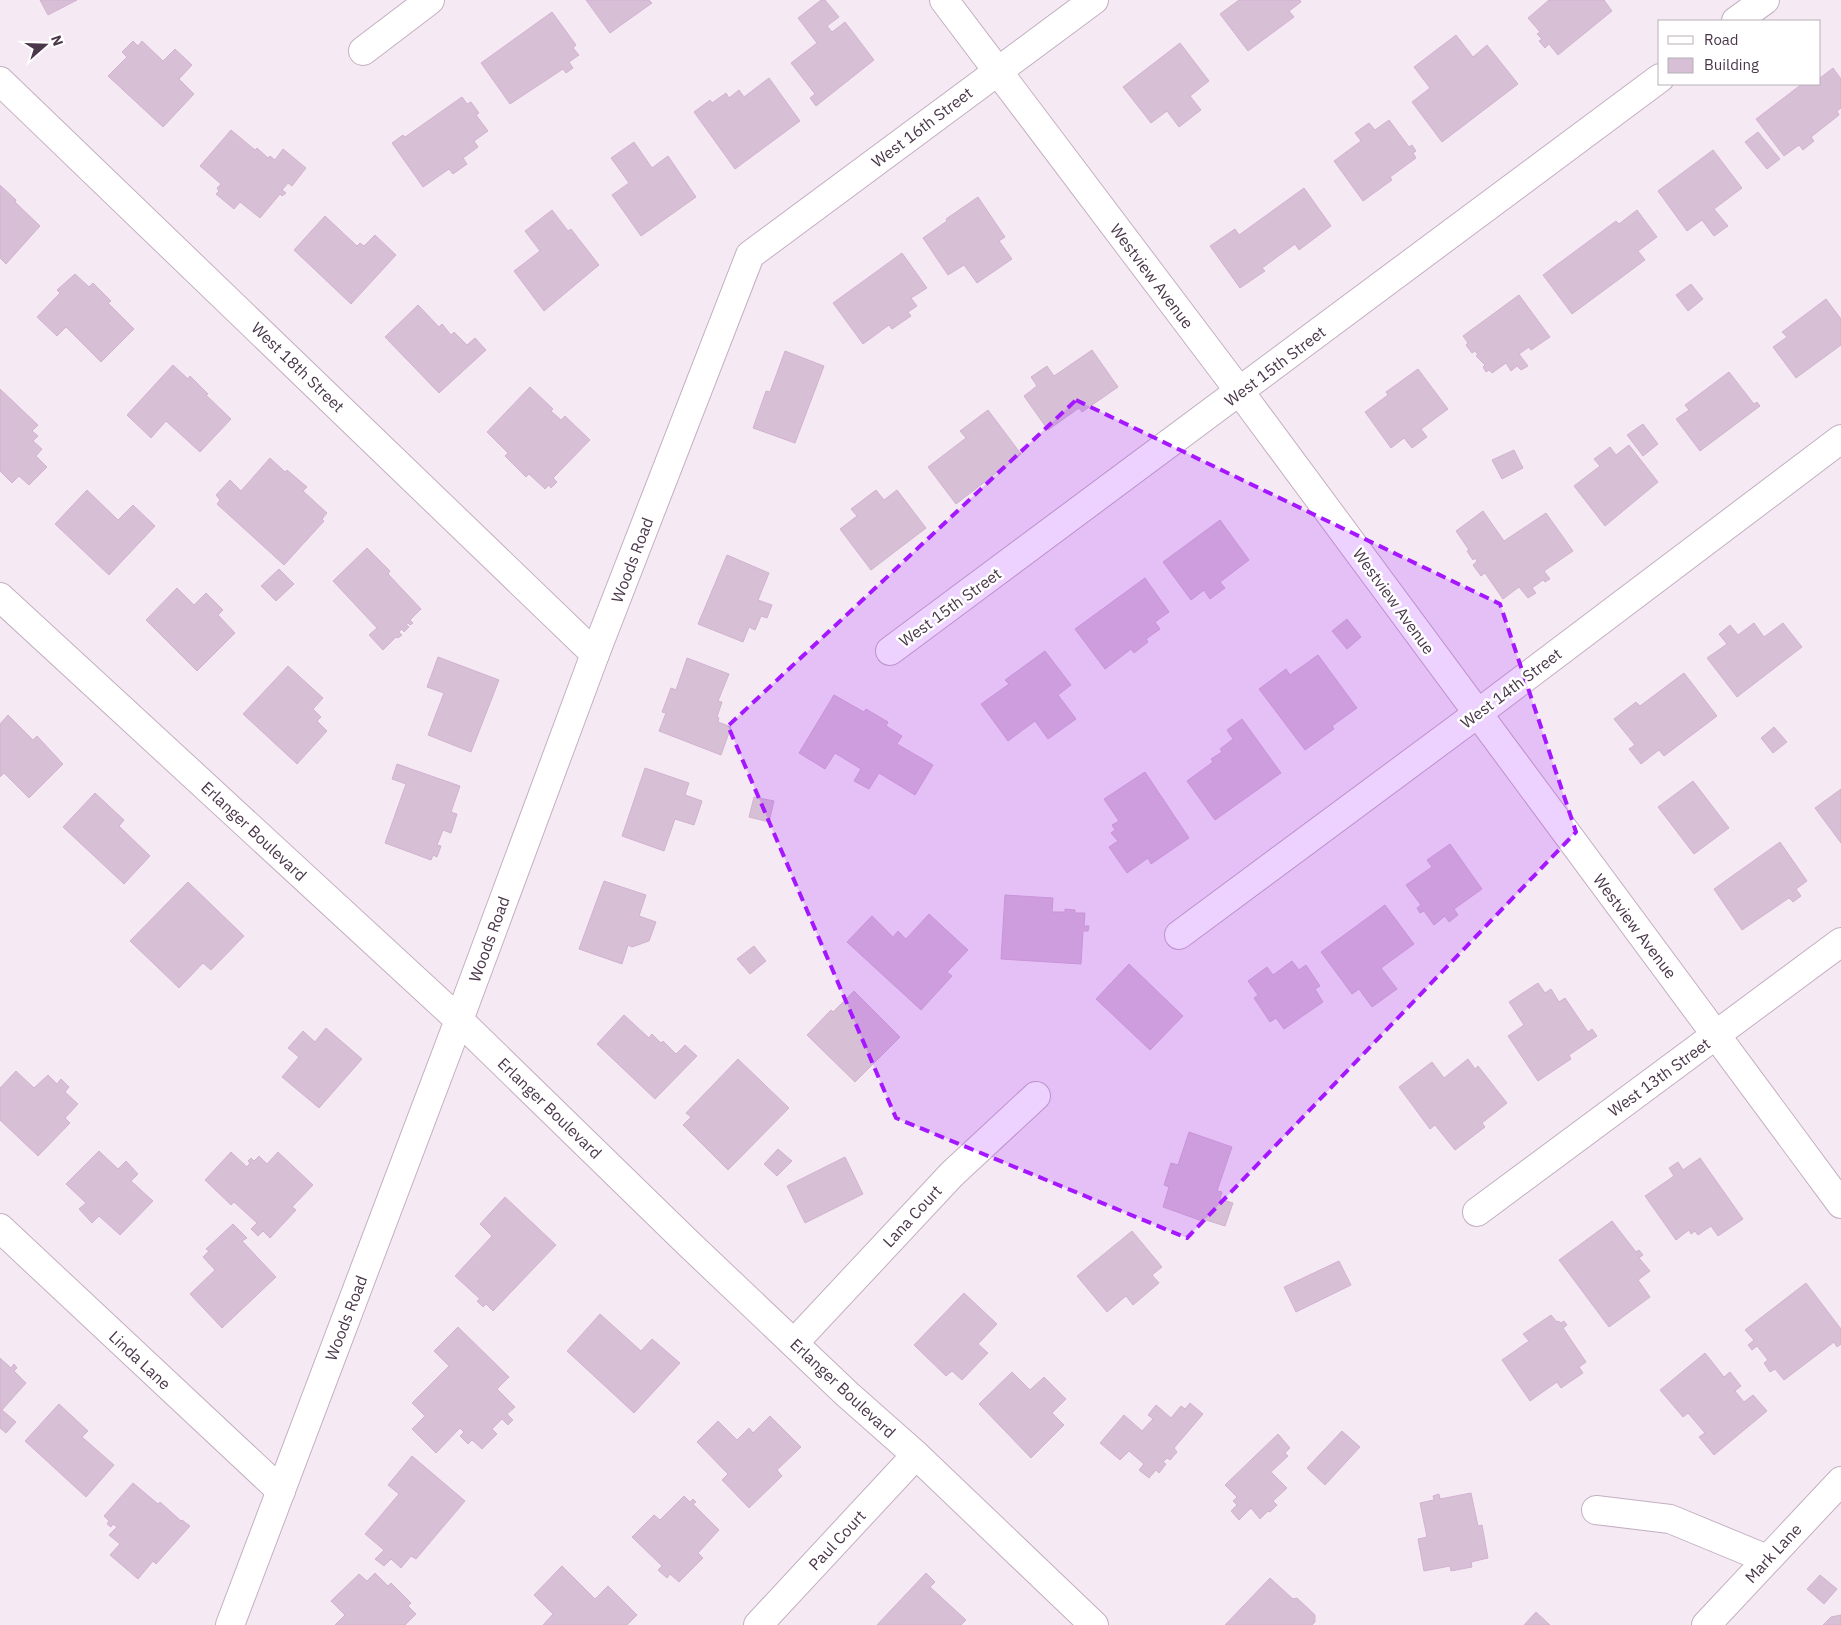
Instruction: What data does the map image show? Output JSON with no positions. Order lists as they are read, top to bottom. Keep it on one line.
{"streets":{"street":["West 16th Street","Westview Avenue","West 15th Street","West 18th Street","Woods Road","West 14th Street","Erlanger Boulevard","West 13th Street","Lana Court","Linda Lane","Paul Court","Mark Lane"]},"crossings":[["West 16th Street","Westview Avenue"],["West 16th Street","Woods Road"],["Westview Avenue","West 15th Street"],["Westview Avenue","West 14th Street"],["Westview Avenue","West 13th Street"],["West 18th Street","Woods Road"],["Woods Road","Erlanger Boulevard"],["Woods Road","Linda Lane"],["Erlanger Boulevard","Lana Court"],["Erlanger Boulevard","Paul Court"]],"legend":["Road","Building"],"north":"right"}
